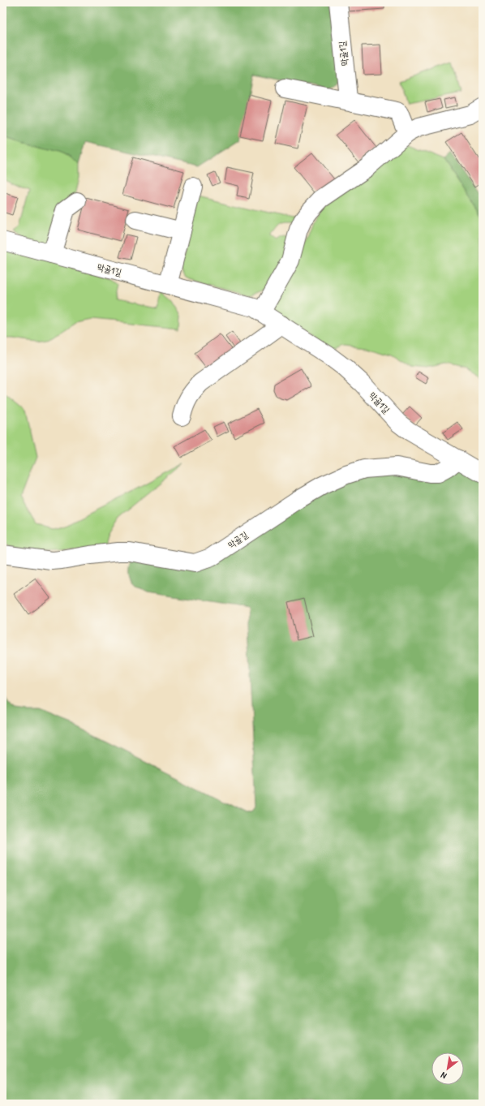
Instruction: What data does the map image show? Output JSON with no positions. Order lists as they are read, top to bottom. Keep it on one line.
{"streets":{"lane":["막골1길","막골길"]},"crossings":[["막골1길","막골길"]],"north":"bottom left"}
